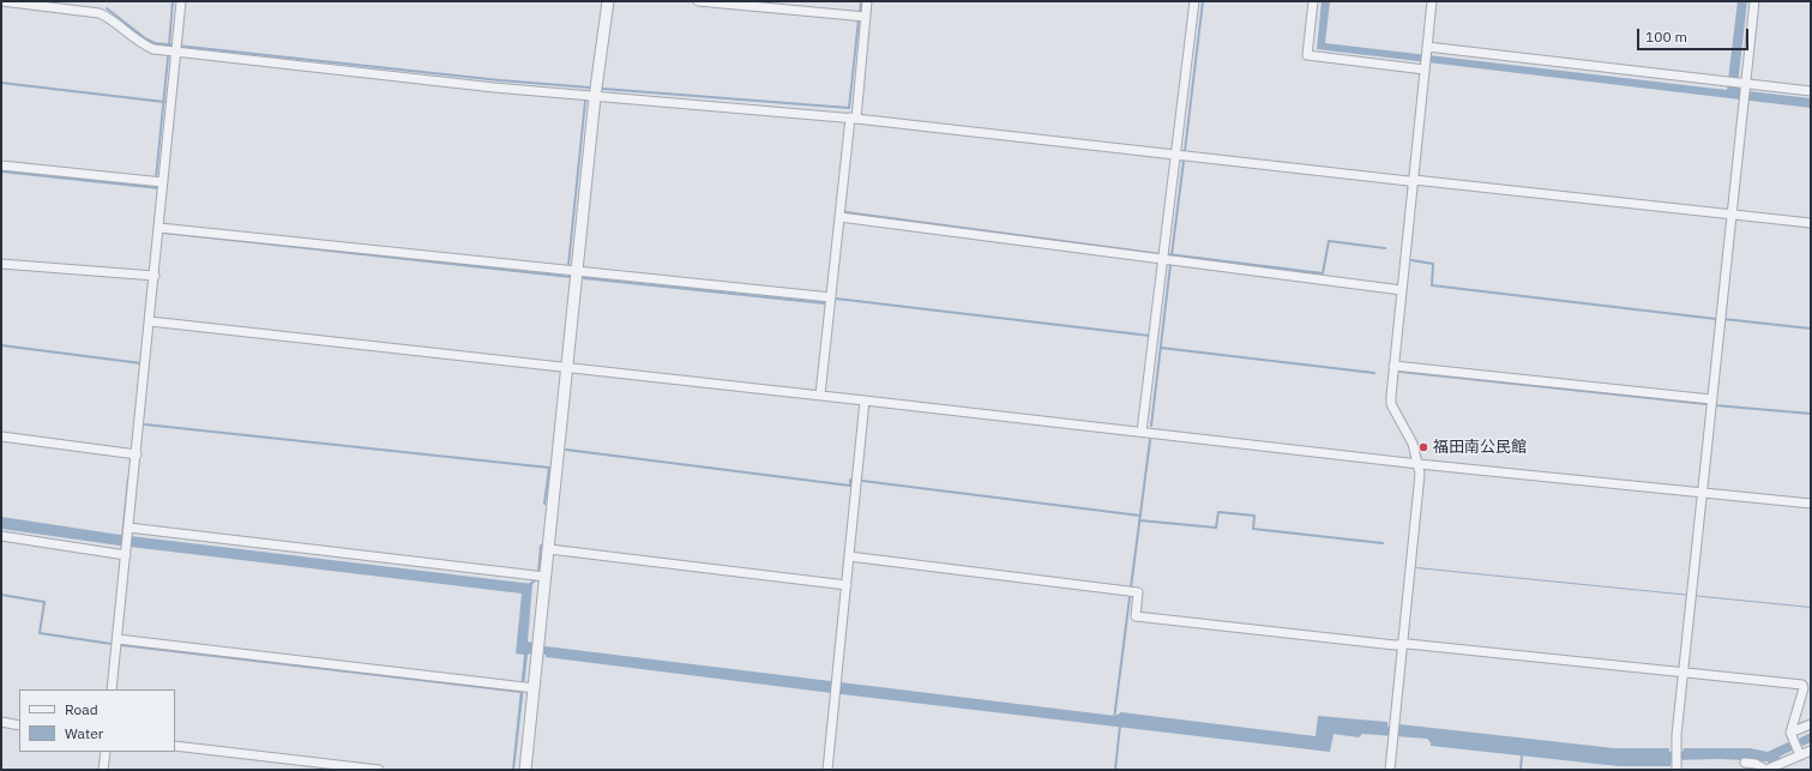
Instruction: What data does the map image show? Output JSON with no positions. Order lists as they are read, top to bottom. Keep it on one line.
{"places":["福田南公民館"],"legend":["Road","Water"],"scale_bar":"100 m"}
